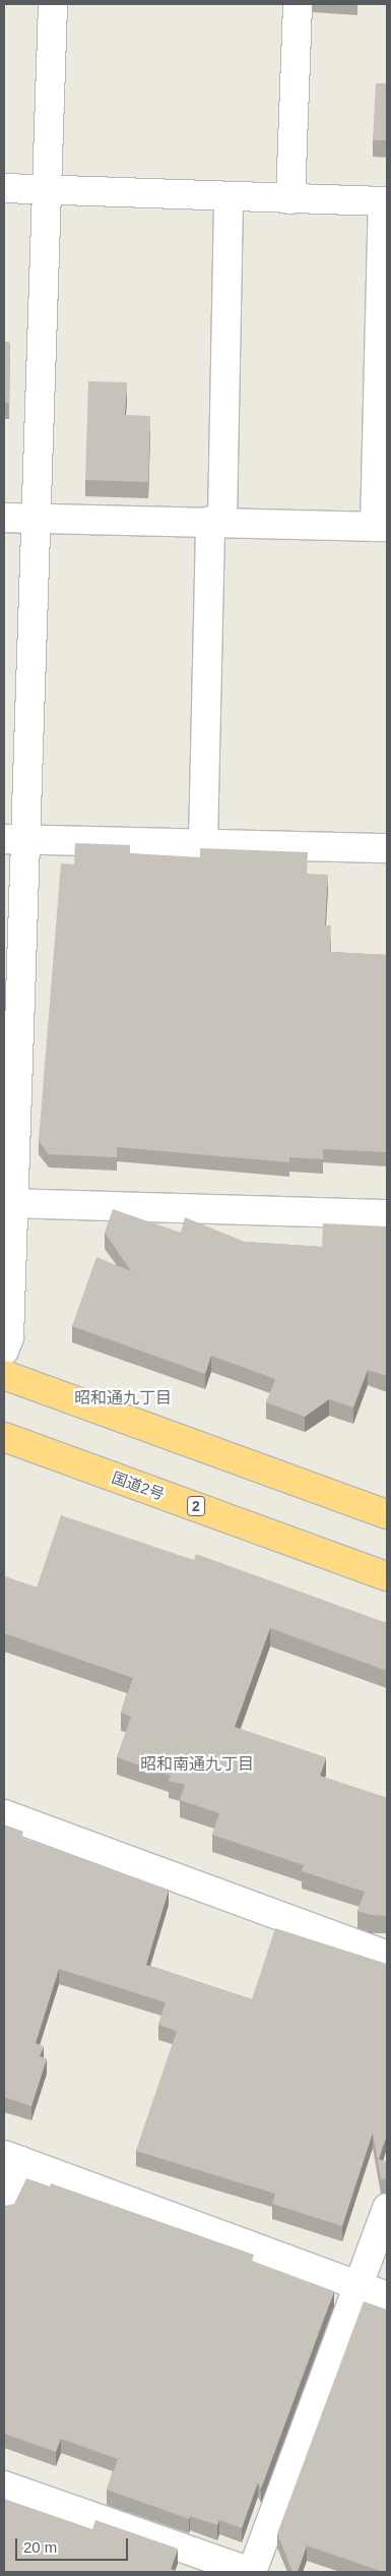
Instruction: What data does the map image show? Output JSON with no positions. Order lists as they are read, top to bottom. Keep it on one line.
{"streets":{"highway":["国道2号","2"]},"districts":["昭和通九丁目","昭和南通九丁目"],"scale_bar":"20 m"}
